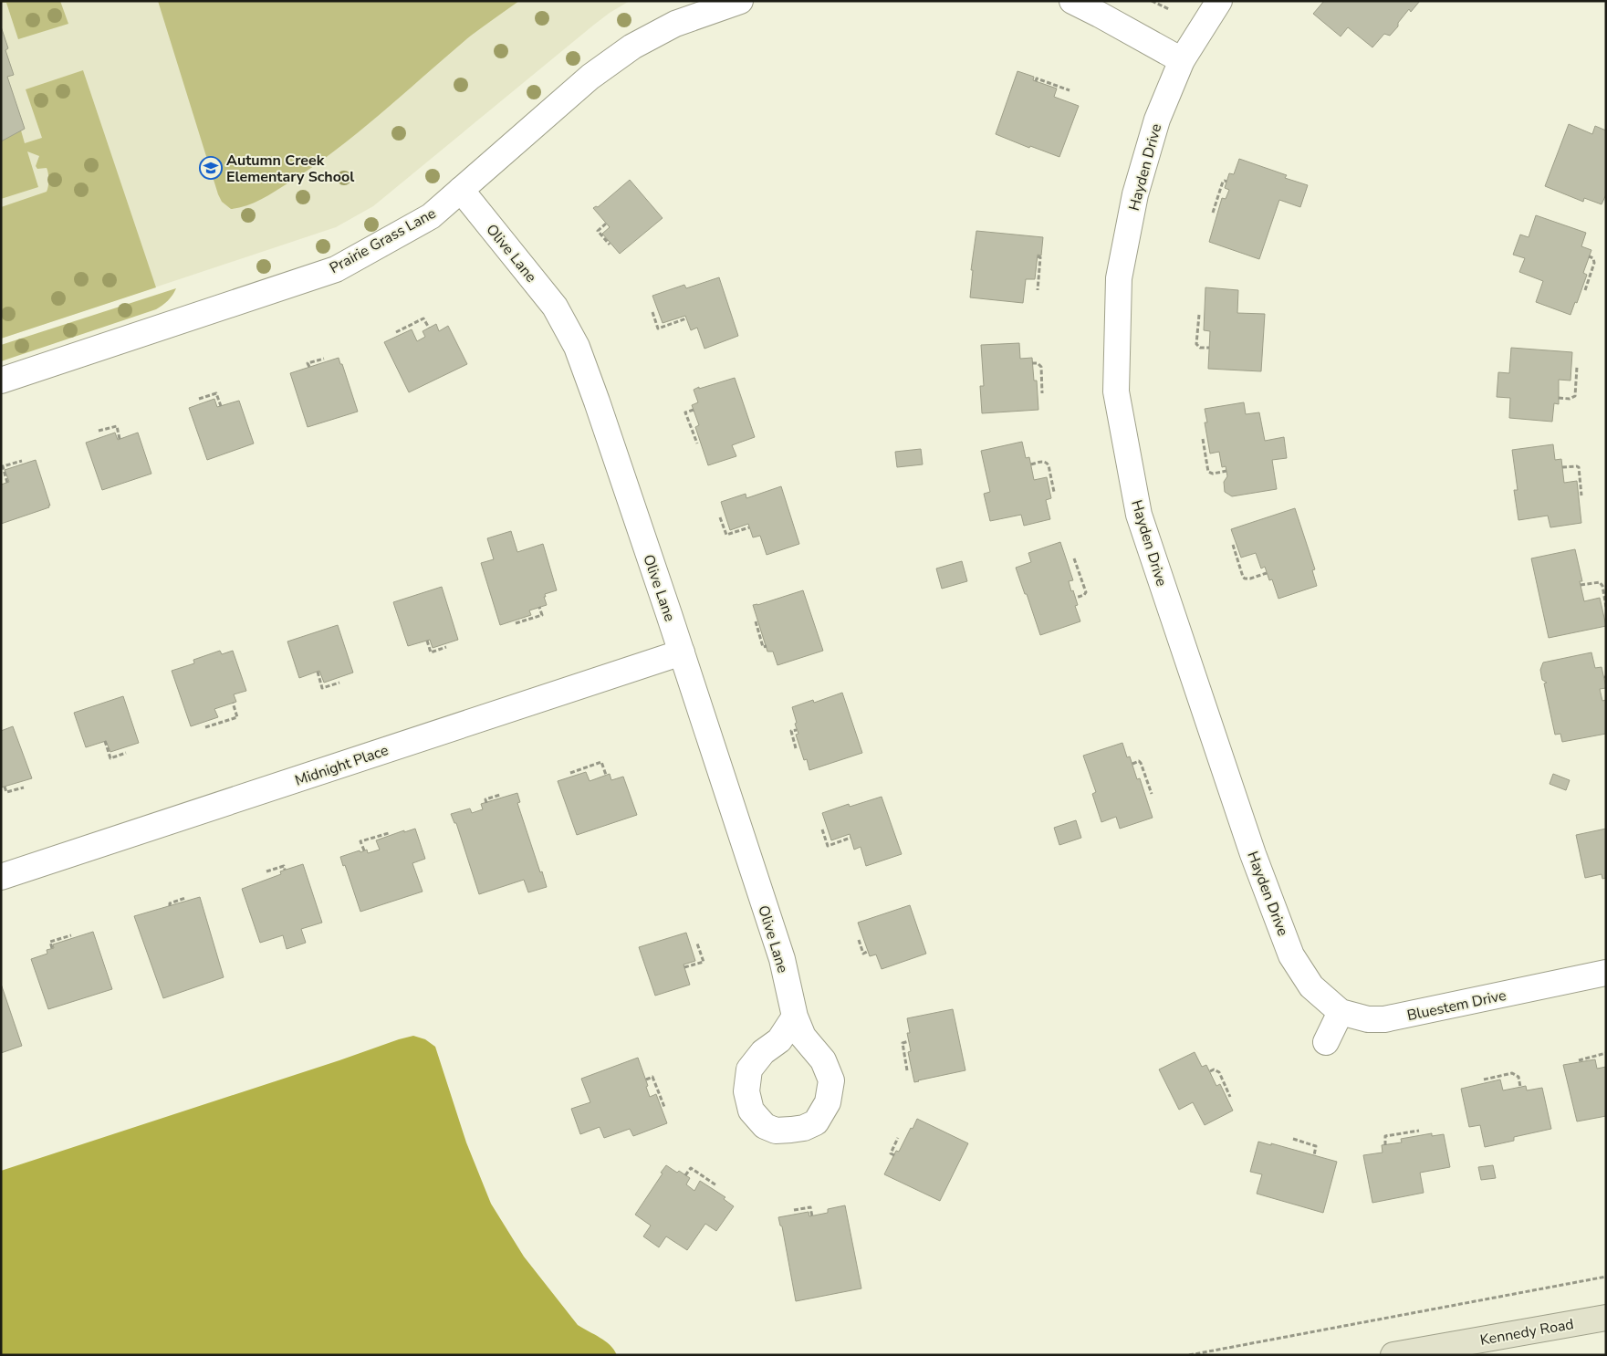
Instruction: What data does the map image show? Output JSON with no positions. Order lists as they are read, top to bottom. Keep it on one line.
{"streets":{"main road":["Kennedy Road"],"street":["Hayden Drive","Prairie Grass Lane","Olive Lane","Midnight Place","Bluestem Drive"]},"crossings":[["Hayden Drive","Bluestem Drive"],["Prairie Grass Lane","Olive Lane"],["Olive Lane","Midnight Place"]],"places":{"school or university":["Autumn Creek Elementary School"]}}
